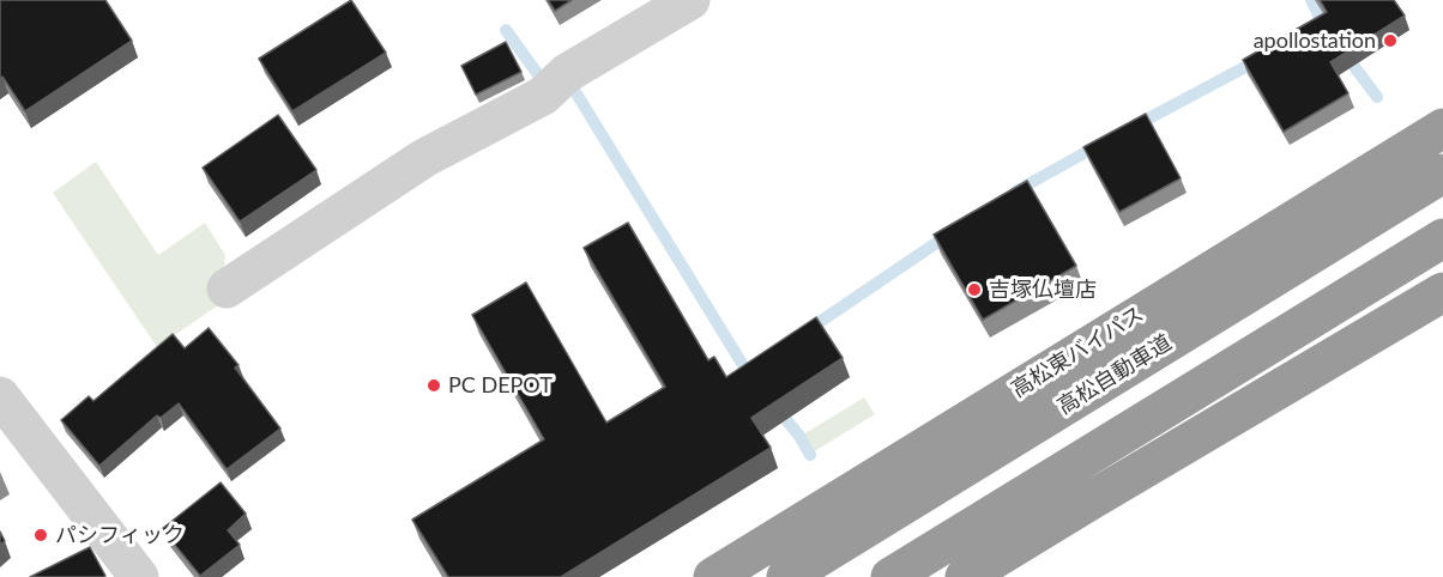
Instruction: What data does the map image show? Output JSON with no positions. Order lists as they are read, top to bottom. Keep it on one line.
{"streets":{"highway":["高松東バイパス","高松自動車道"]},"places":["apollostation","吉塚仏壇店","PC DEPOT","パシフィック"]}
